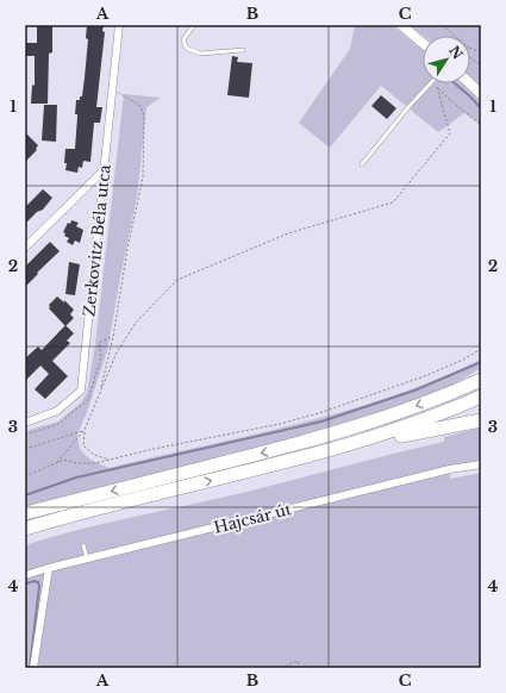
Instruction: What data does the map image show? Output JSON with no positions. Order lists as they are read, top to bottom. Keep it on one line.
{"streets":{"street":["Zerkovitz Béla utca","Hajcsár út"]},"north":"top right","grid":{"columns":["A","B","C"],"rows":["1","2","3","4"]}}
